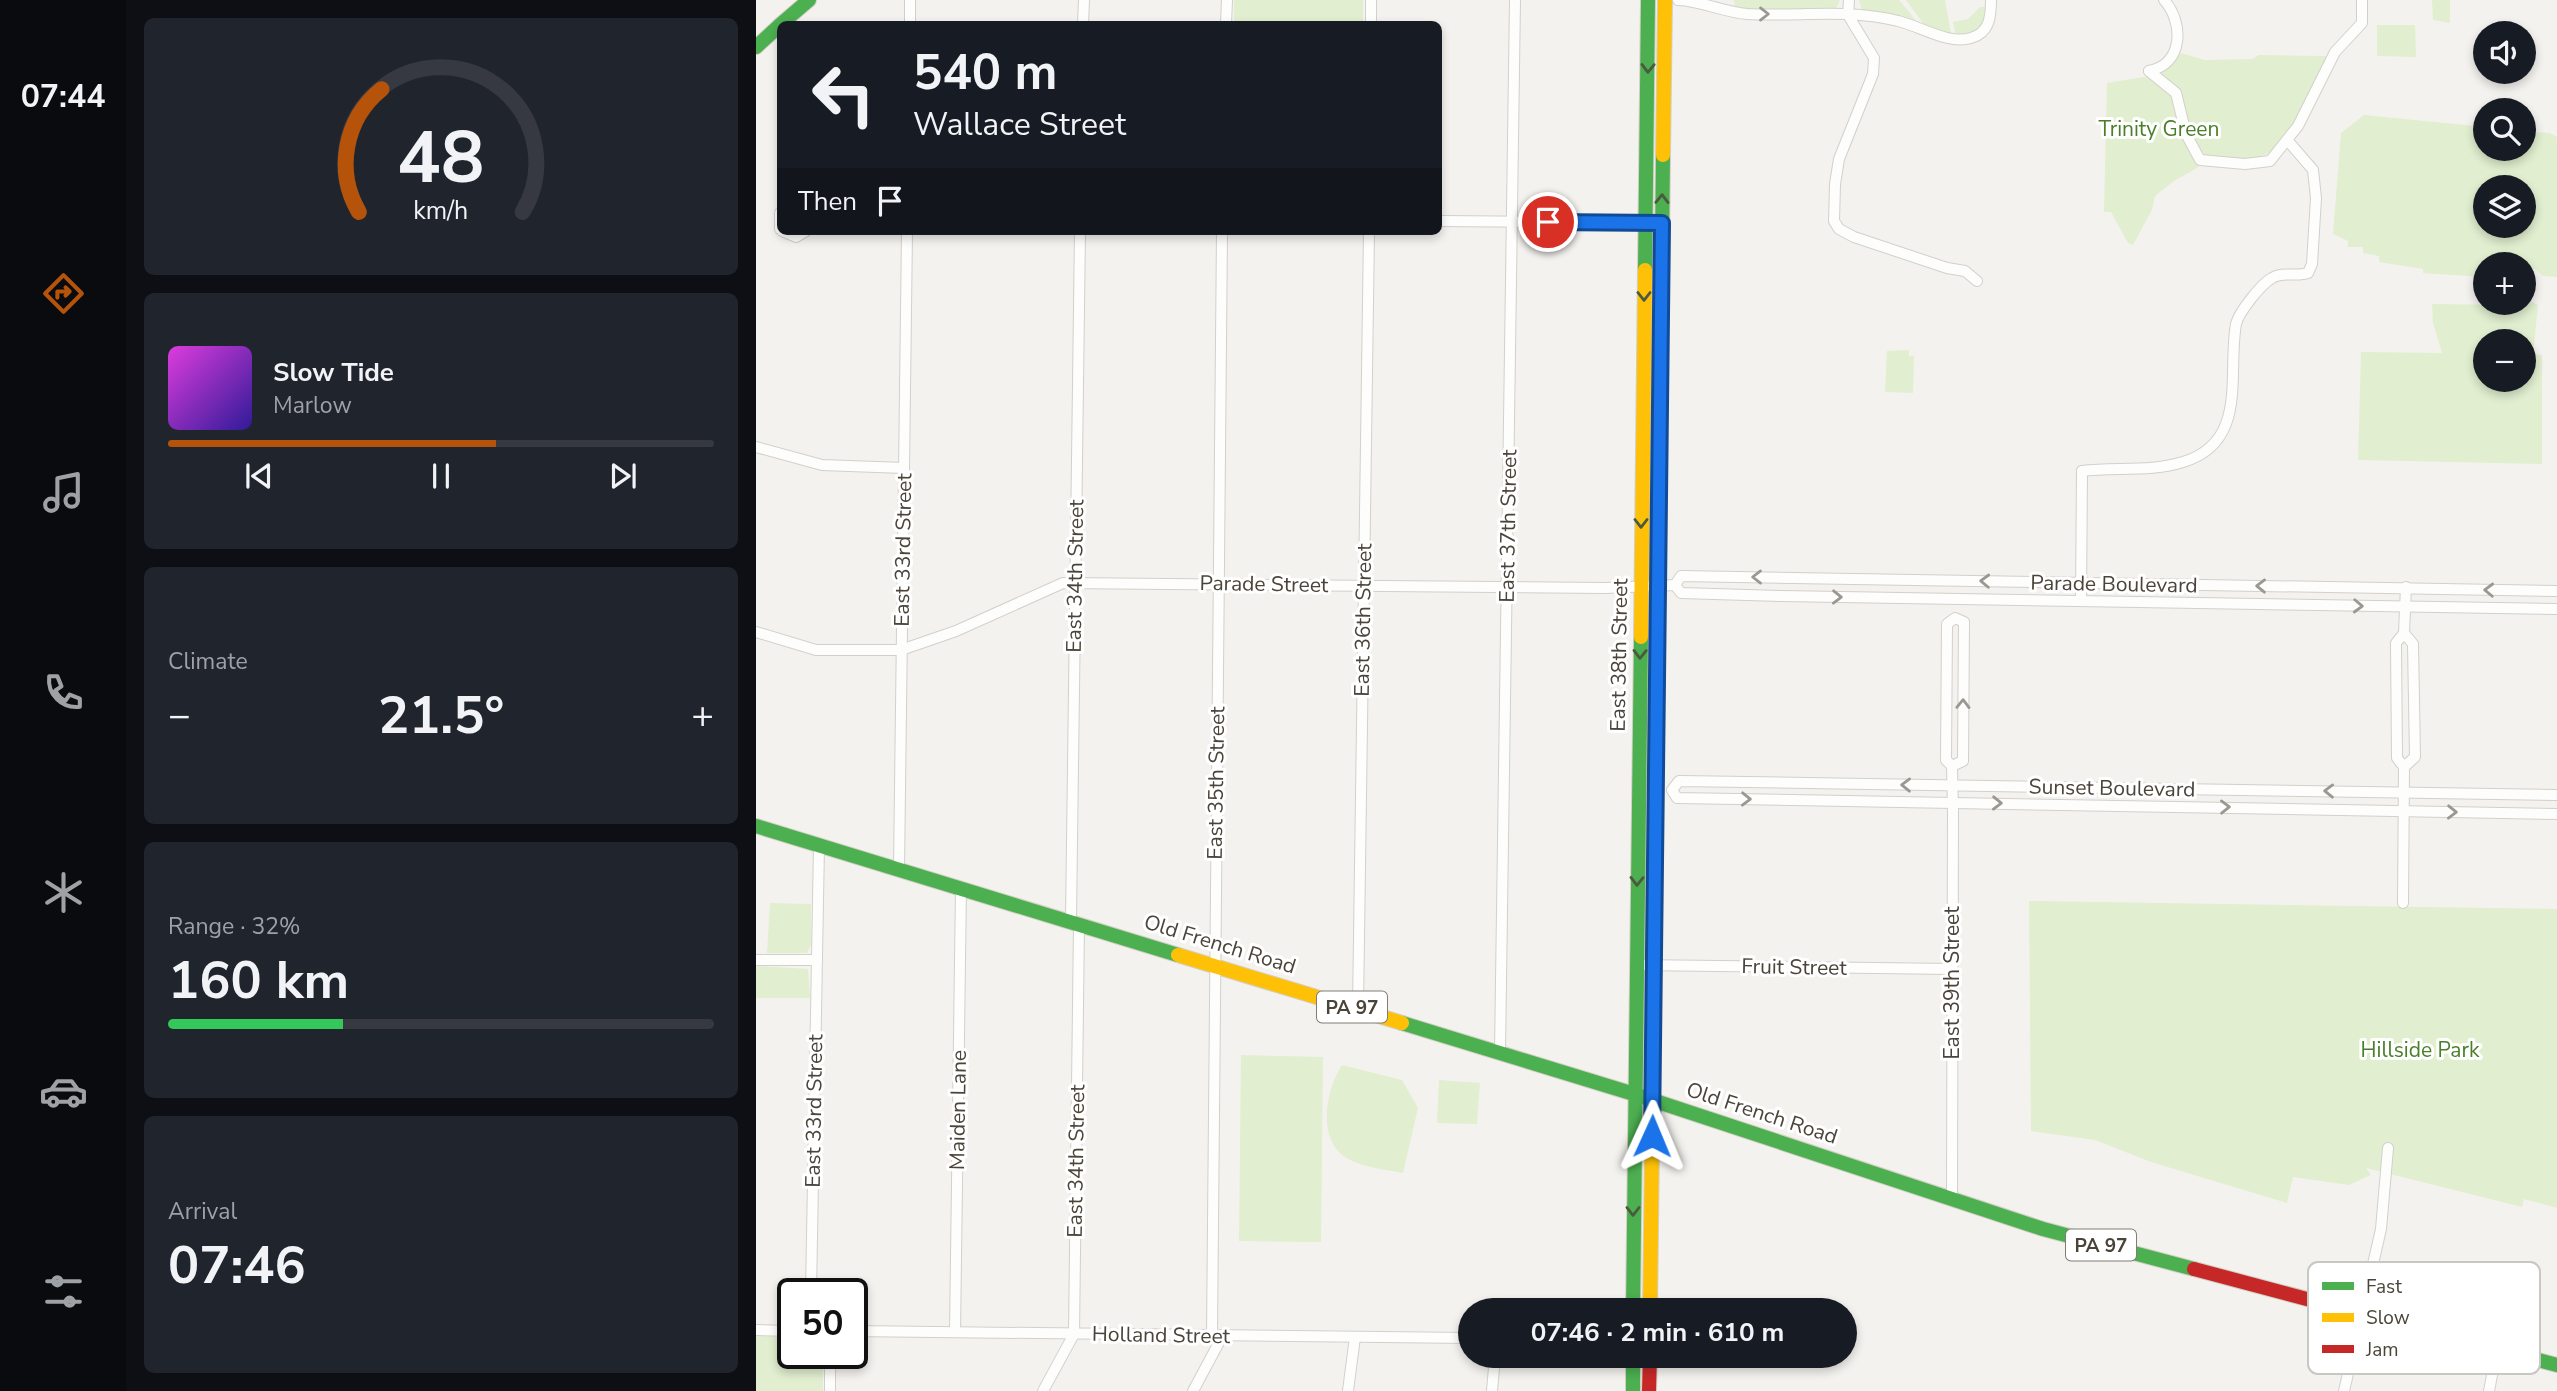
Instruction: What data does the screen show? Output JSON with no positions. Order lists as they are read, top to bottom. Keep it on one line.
{"streets":{"main road":["East 38th Street","Old French Road","PA 97"],"street":["East 37th Street","East 33rd Street","East 34th Street","Parade Street","Parade Boulevard","East 36th Street","East 35th Street","Sunset Boulevard","Fruit Street","East 39th Street","Maiden Lane","Holland Street"]},"crossings":[["East 37th Street","Parade Street"],["East 37th Street","Old French Road"],["East 33rd Street","Parade Street"],["East 33rd Street","Old French Road"],["East 34th Street","Parade Street"],["East 34th Street","Old French Road"],["East 34th Street","Holland Street"],["Parade Street","Parade Boulevard"],["Parade Street","East 36th Street"],["Parade Street","East 38th Street"],["Parade Street","East 35th Street"],["Parade Boulevard","East 38th Street"],["Parade Boulevard","East 39th Street"],["East 36th Street","Old French Road"],["East 38th Street","Sunset Boulevard"],["East 38th Street","Old French Road"],["East 38th Street","Fruit Street"],["East 35th Street","Old French Road"],["East 35th Street","Holland Street"],["Sunset Boulevard","East 39th Street"],["Old French Road","East 39th Street"],["Old French Road","Maiden Lane"],["Fruit Street","East 39th Street"],["Maiden Lane","Holland Street"]],"parks":["Trinity Green","Hillside Park"],"legend":["Fast","Slow","Jam"],"page":{"tabs":"07:44","map_buttons":["+","−"],"turn":["540 m","Wallace Street"],"then":"Then","song":["Slow Tide","Marlow"],"tile":["Climate",["Range · 32%","160 km"],["Arrival","07:46"]],"heat":["−","21.5°","+"],"limit":"50","trip":"07:46 · 2 min · 610 m","gauge":["48","km/h"]}}
